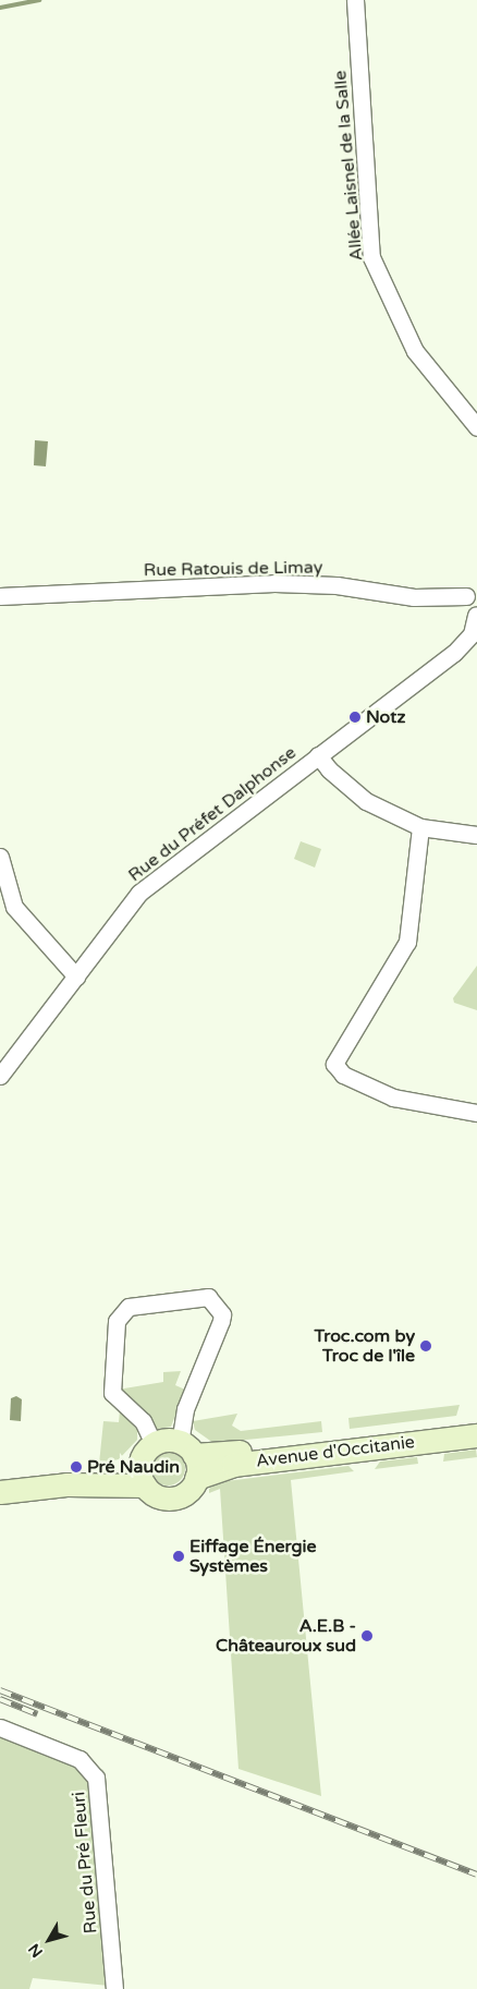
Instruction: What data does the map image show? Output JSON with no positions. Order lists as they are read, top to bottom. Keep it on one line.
{"streets":{"main road":["Avenue d'Occitanie"],"street":["Allée Laisnel de la Salle","Rue Ratouis de Limay","Rue du Préfet Dalphonse","Rue du Pré Fleuri"]},"places":["Notz","Troc.com by Troc de l'île","Pré Naudin","Eiffage Énergie Systèmes","A.E.B - Châteauroux sud"],"north":"bottom left"}
